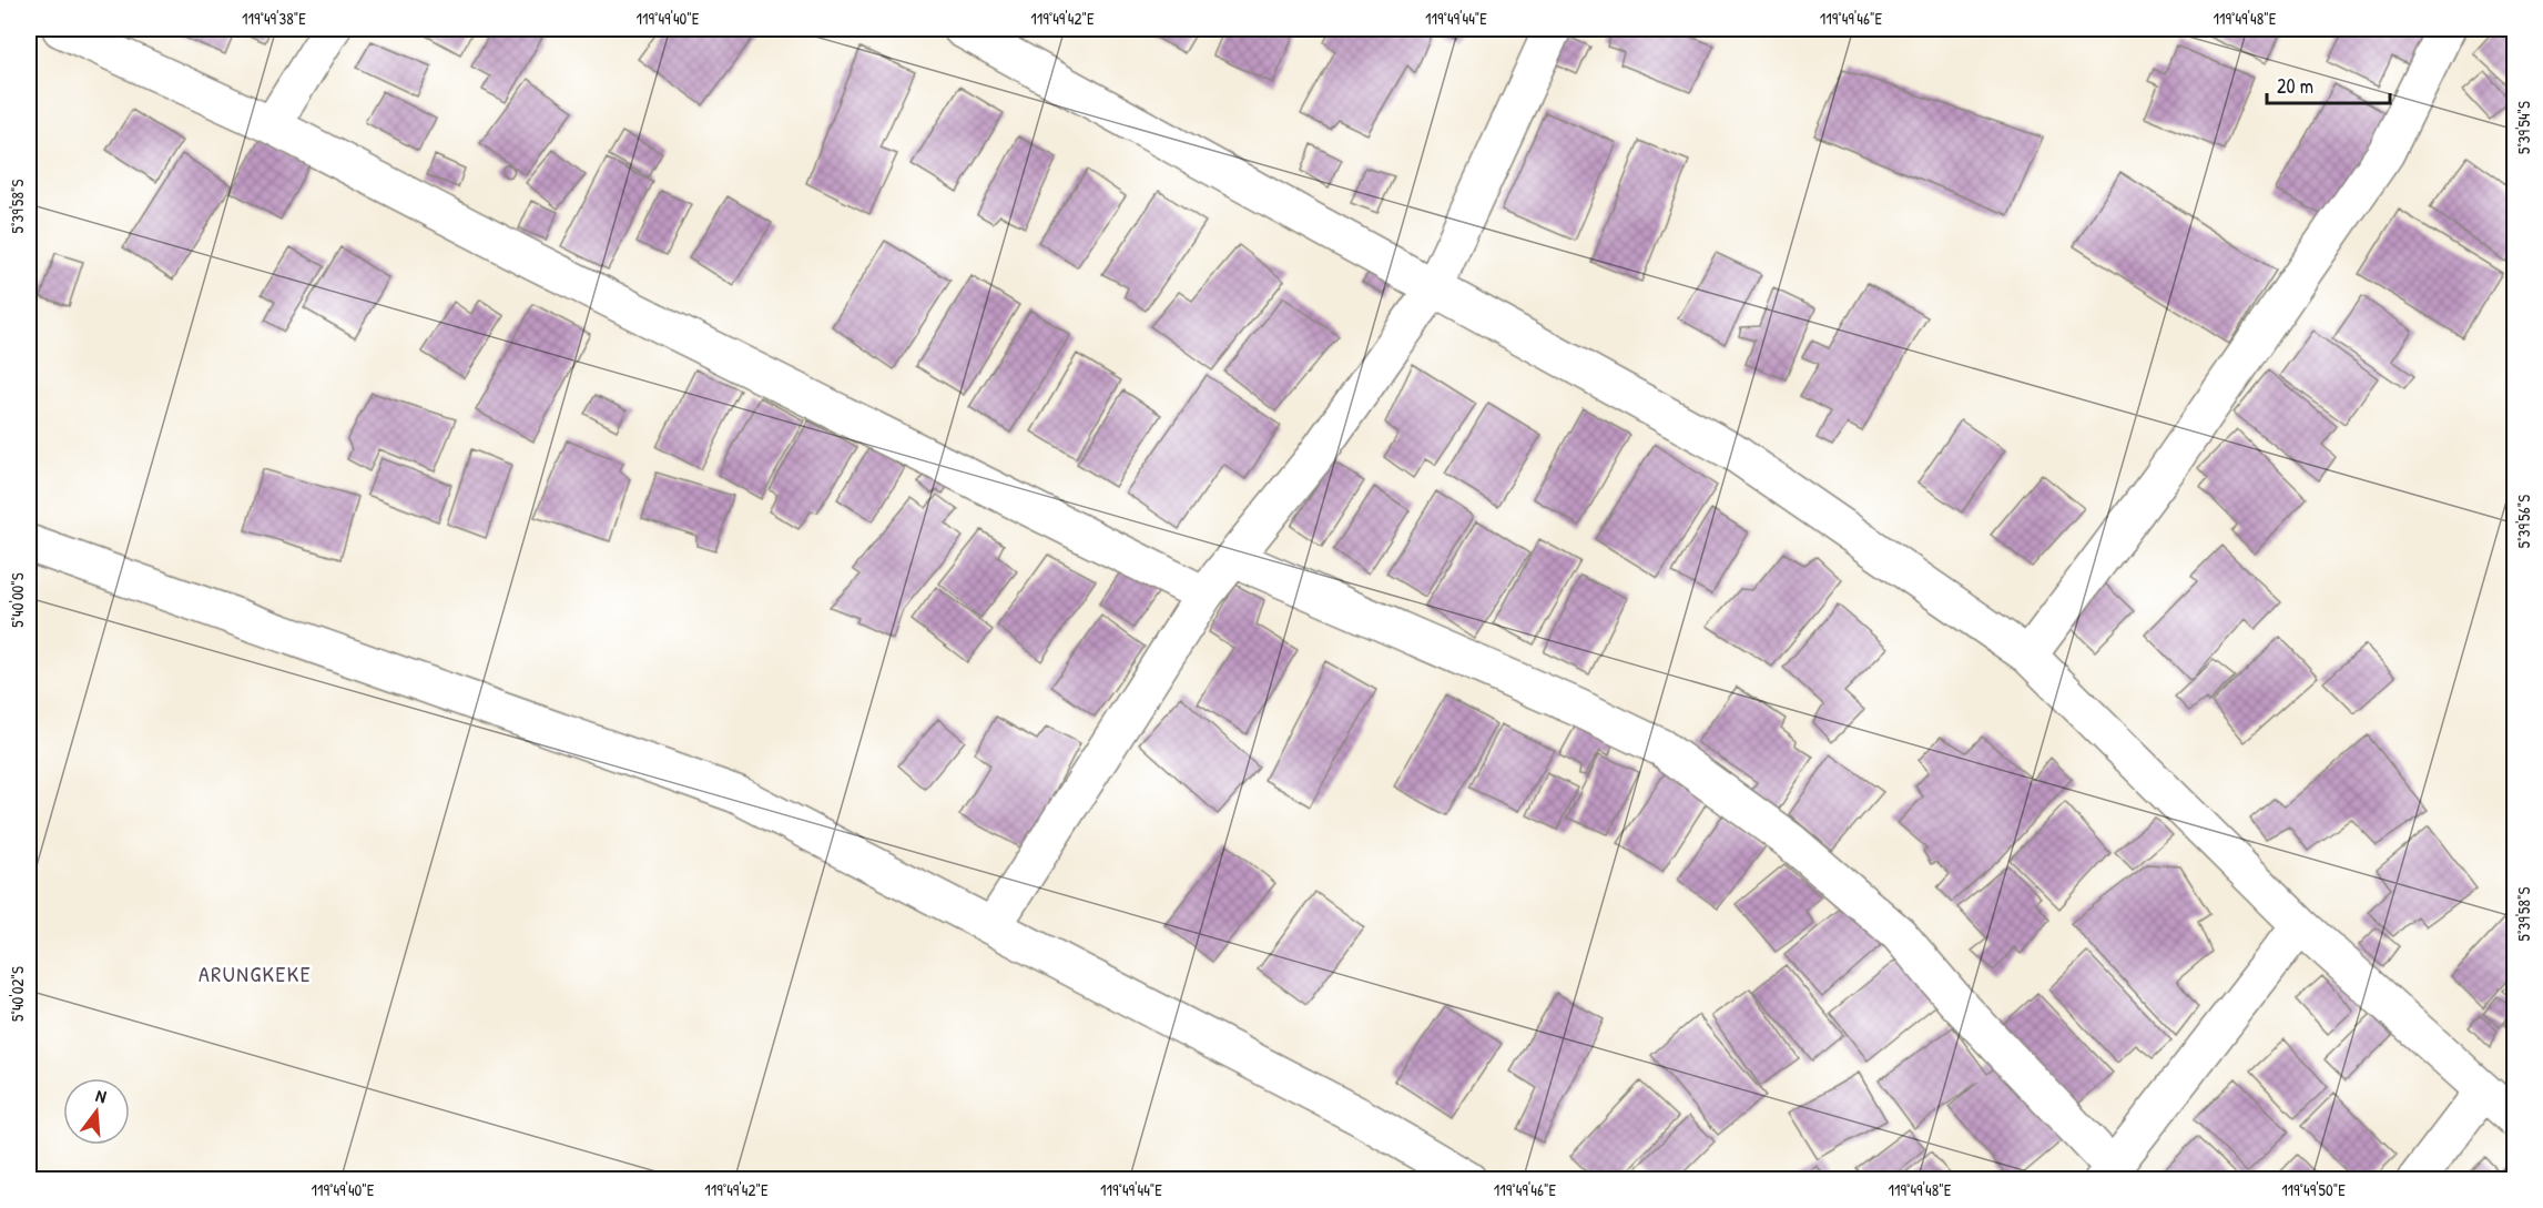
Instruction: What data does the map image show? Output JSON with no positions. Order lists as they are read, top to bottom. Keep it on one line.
{"districts":["ARUNGKEKE"],"scale_bar":"20 m","north":"top","coordinates":["119°49'38\"E","119°49'40\"E","119°49'42\"E","119°49'44\"E","119°49'46\"E","119°49'48\"E","5°39'54\"S","5°39'58\"S","5°39'56\"S","5°40'00\"S","5°40'02\"S","119°49'50\"E"]}
